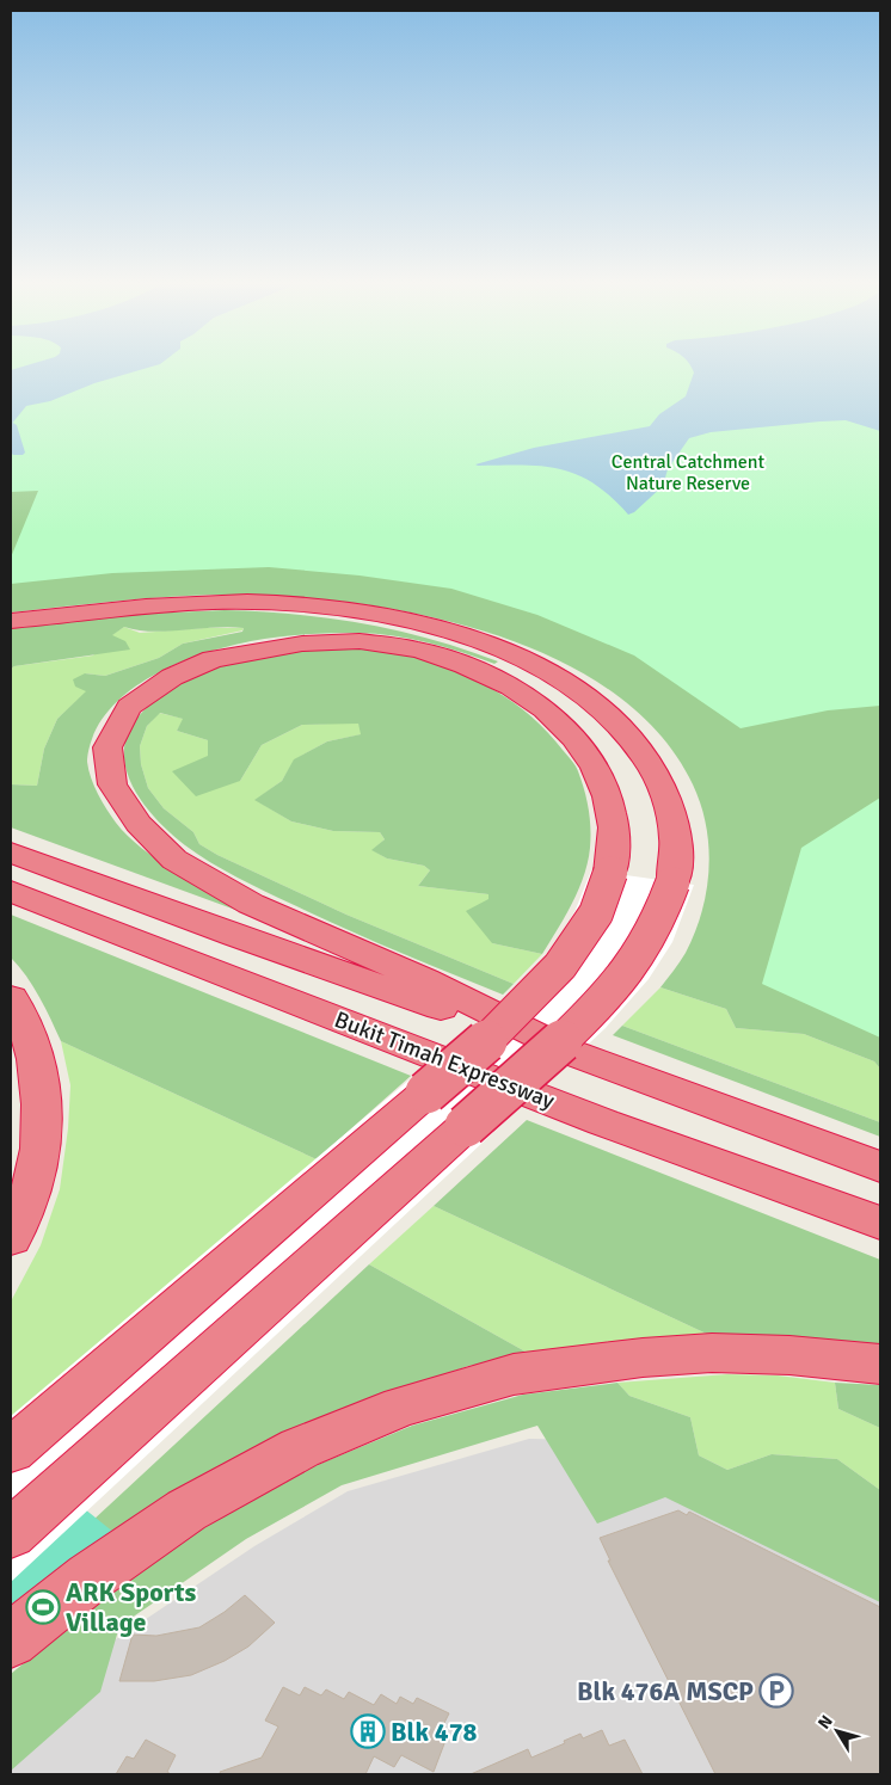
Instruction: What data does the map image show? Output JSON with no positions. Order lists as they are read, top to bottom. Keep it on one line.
{"streets":{"highway":["Bukit Timah Expressway"]},"parks":["Central Catchment Nature Reserve"],"places":{"sports":["ARK Sports Village"],"parking":["Blk 476A MSCP"],"building":["Blk 478"]},"north":"top left"}
